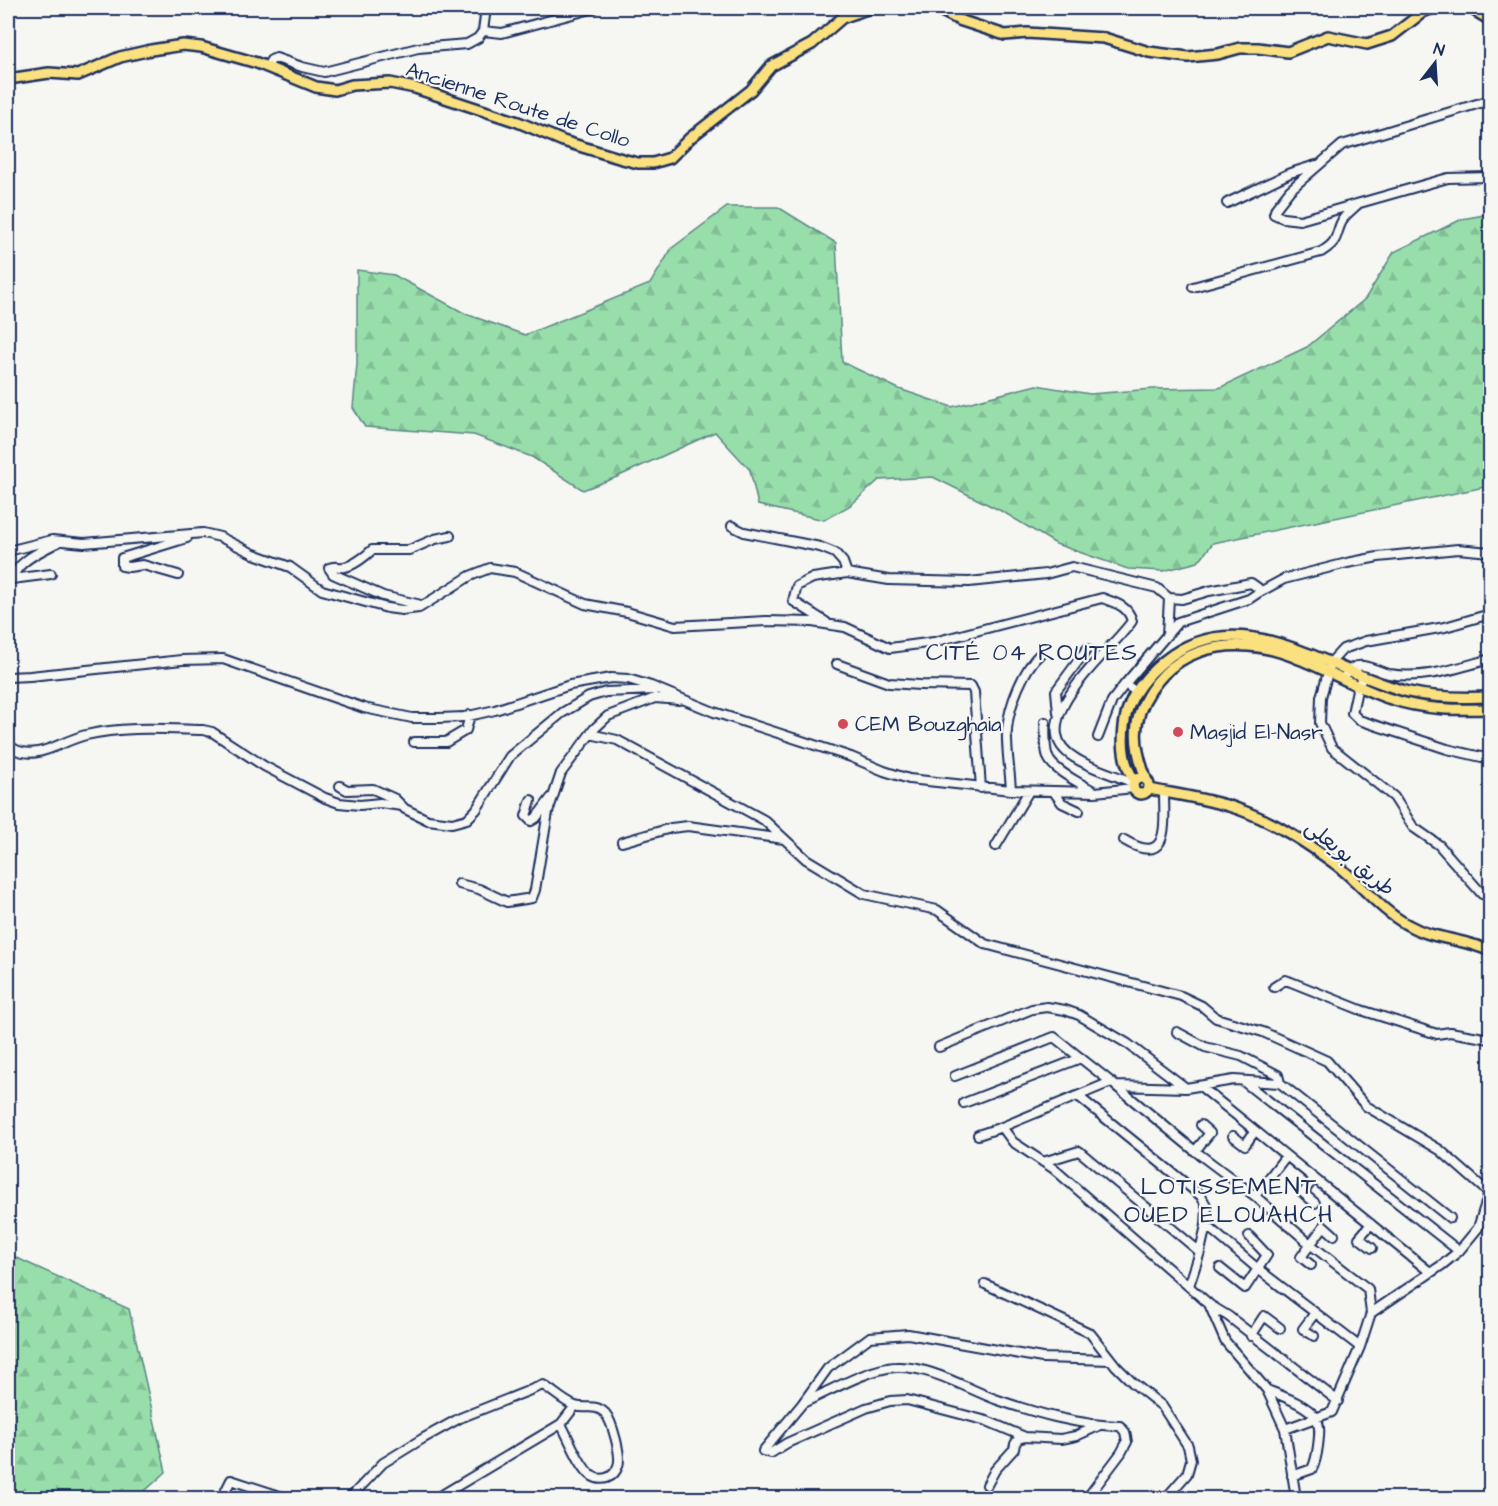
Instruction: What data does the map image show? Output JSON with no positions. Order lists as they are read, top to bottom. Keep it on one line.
{"streets":{"main road":["Ancienne Route de Collo","طريق بويعلى"]},"districts":["CITÉ 04 ROUTES","LOTISSEMENT OUED ELOUAHCH"],"places":["CEM Bouzghaia","Masjid El-Nasr"],"north":"top"}
